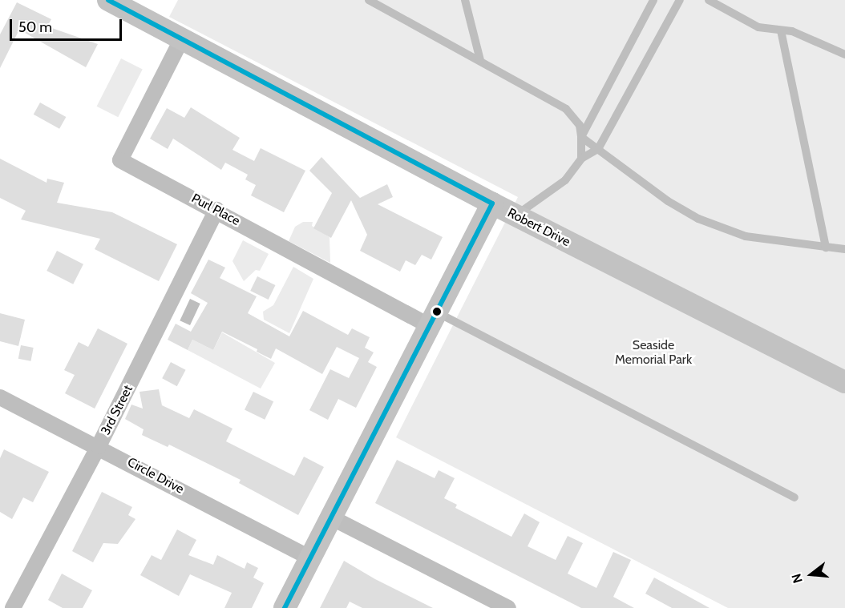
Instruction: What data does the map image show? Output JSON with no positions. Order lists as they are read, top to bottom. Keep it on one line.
{"streets":{"street":["Purl Place","Robert Drive","3rd Street","Circle Drive"]},"crossings":[["Purl Place","Robert Drive"],["Purl Place","3rd Street"],["3rd Street","Circle Drive"]],"parks":["Seaside Memorial Park"],"scale_bar":"50 m","north":"left"}
